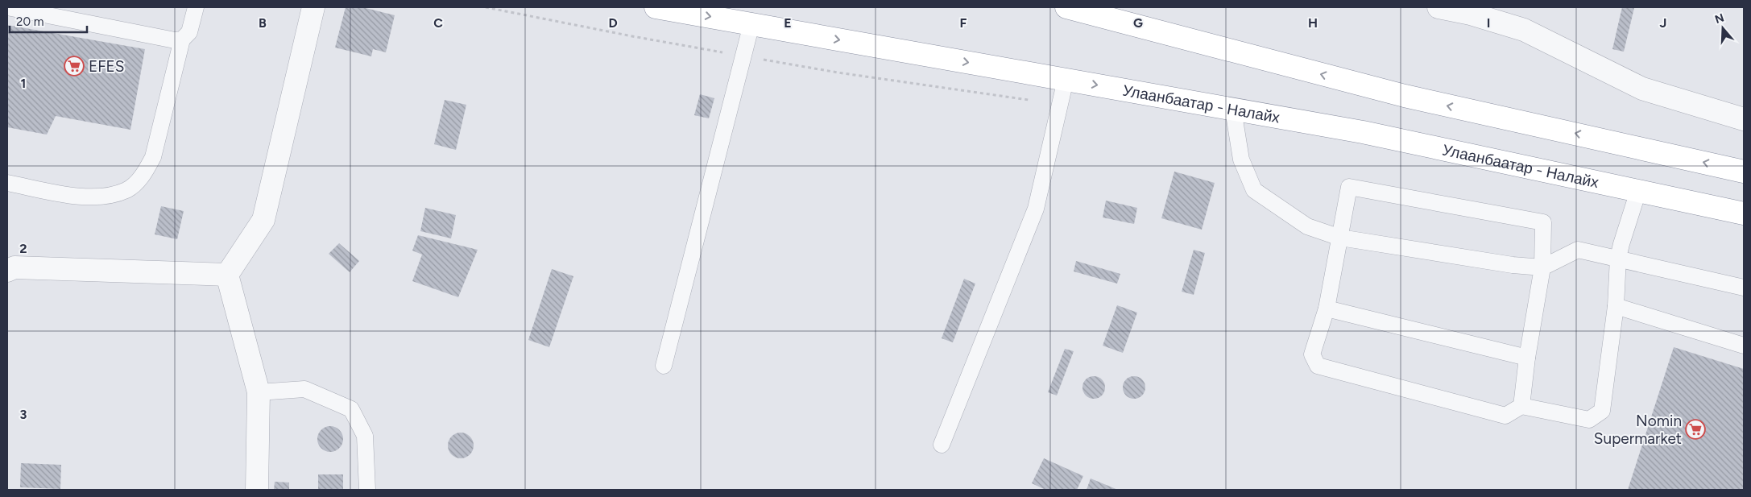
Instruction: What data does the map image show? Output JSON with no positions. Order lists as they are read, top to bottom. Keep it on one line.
{"streets":{"highway":["Улаанбаатар - Налайх"]},"places":{"supermarket":["EFES","Nomin Supermarket"]},"scale_bar":"20 m","north":"top","grid":{"columns":["B","C","D","E","F","G","H","I","J"],"rows":["1","2","3"]}}
